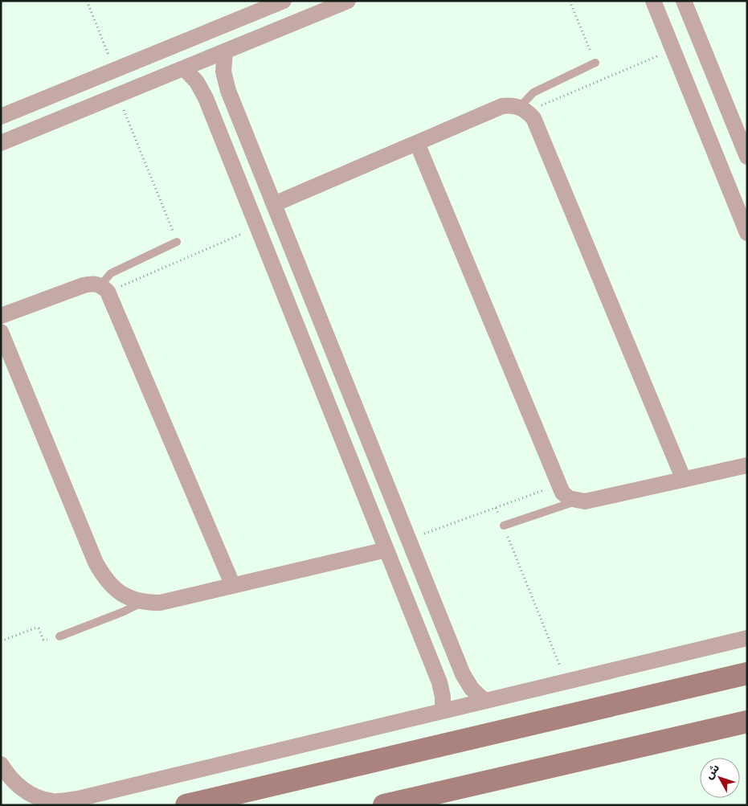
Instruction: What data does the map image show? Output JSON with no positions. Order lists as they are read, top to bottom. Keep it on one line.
{"north":"top left"}
